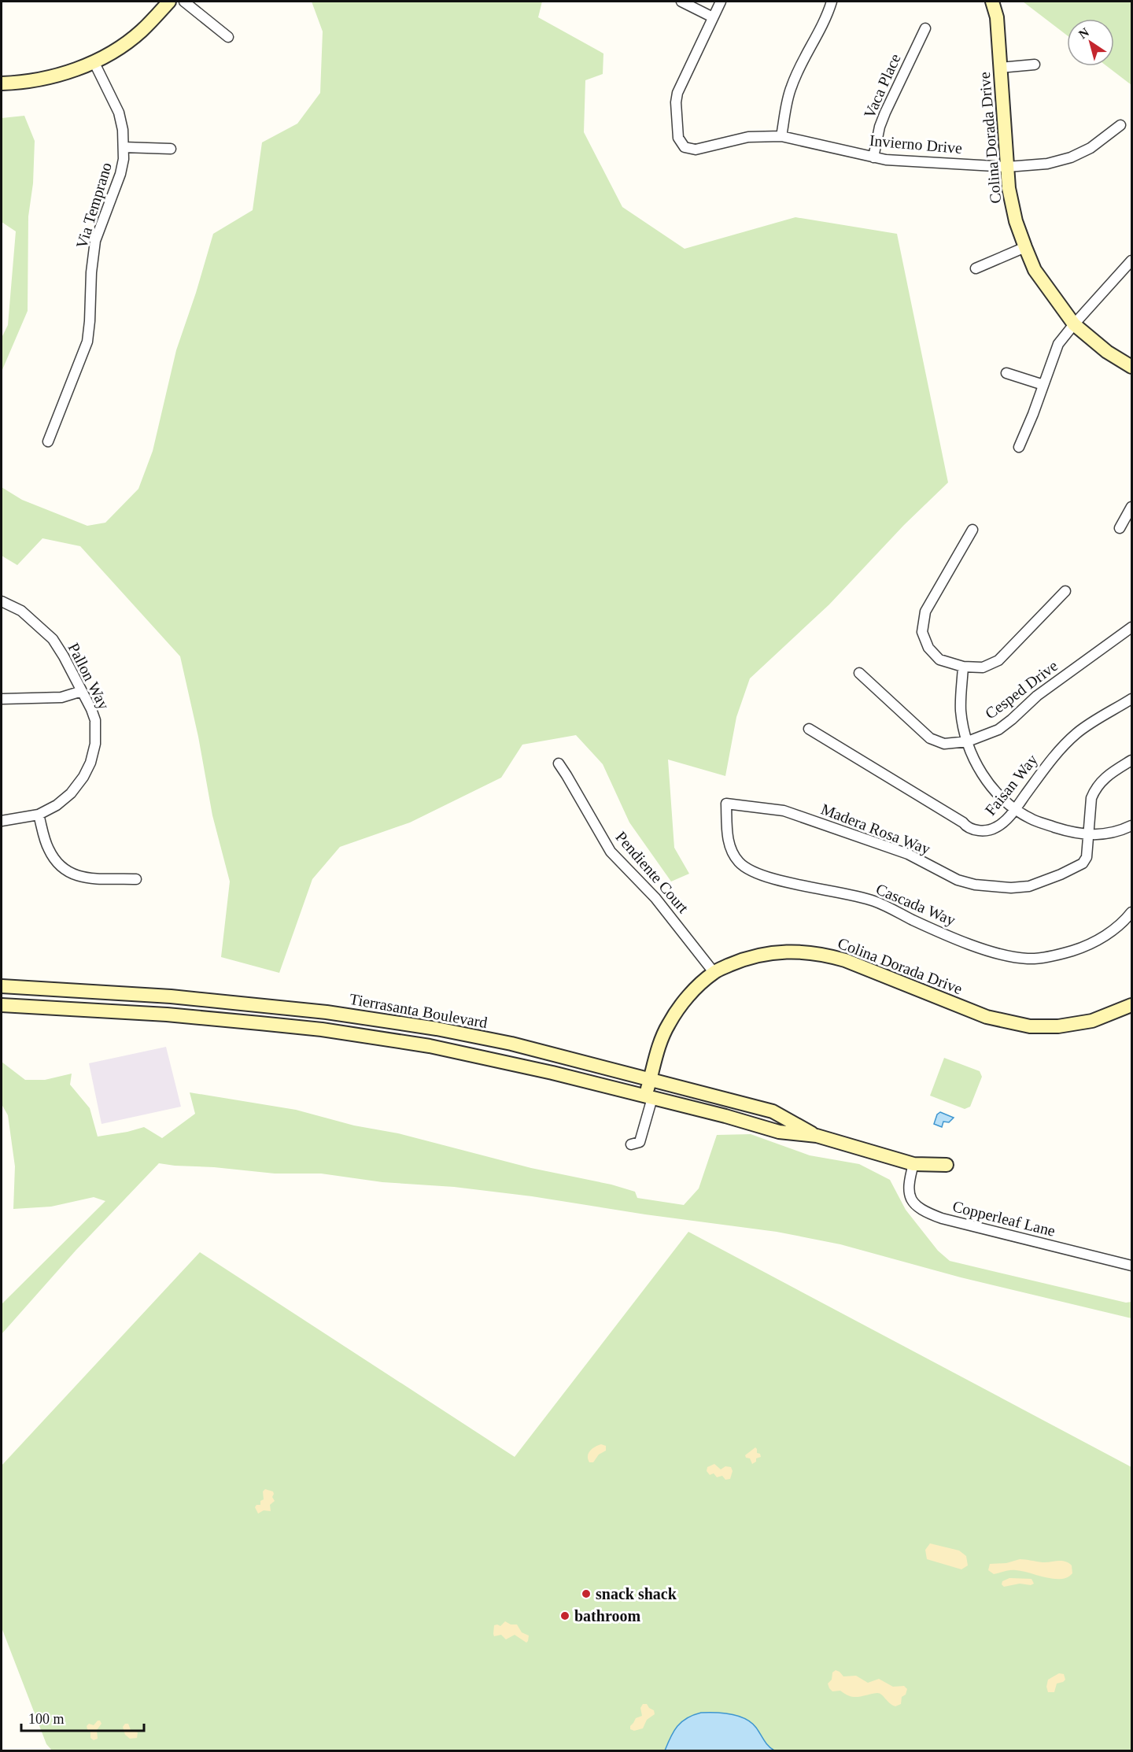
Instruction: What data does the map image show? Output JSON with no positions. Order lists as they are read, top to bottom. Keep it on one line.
{"streets":{"street":["Vaca Place","Colina Dorada Drive","Invierno Drive","Via Temprano","Pallon Way","Cesped Drive","Faisan Way","Madera Rosa Way","Pendiente Court","Cascada Way","Tierrasanta Boulevard","Copperleaf Lane"]},"crossings":[["Vaca Place","Invierno Drive"],["Colina Dorada Drive","Invierno Drive"],["Colina Dorada Drive","Pendiente Court"],["Colina Dorada Drive","Tierrasanta Boulevard"],["Madera Rosa Way","Cascada Way"],["Tierrasanta Boulevard","Copperleaf Lane"]],"places":["snack shack","bathroom"],"scale_bar":"100 m","north":"top left"}
